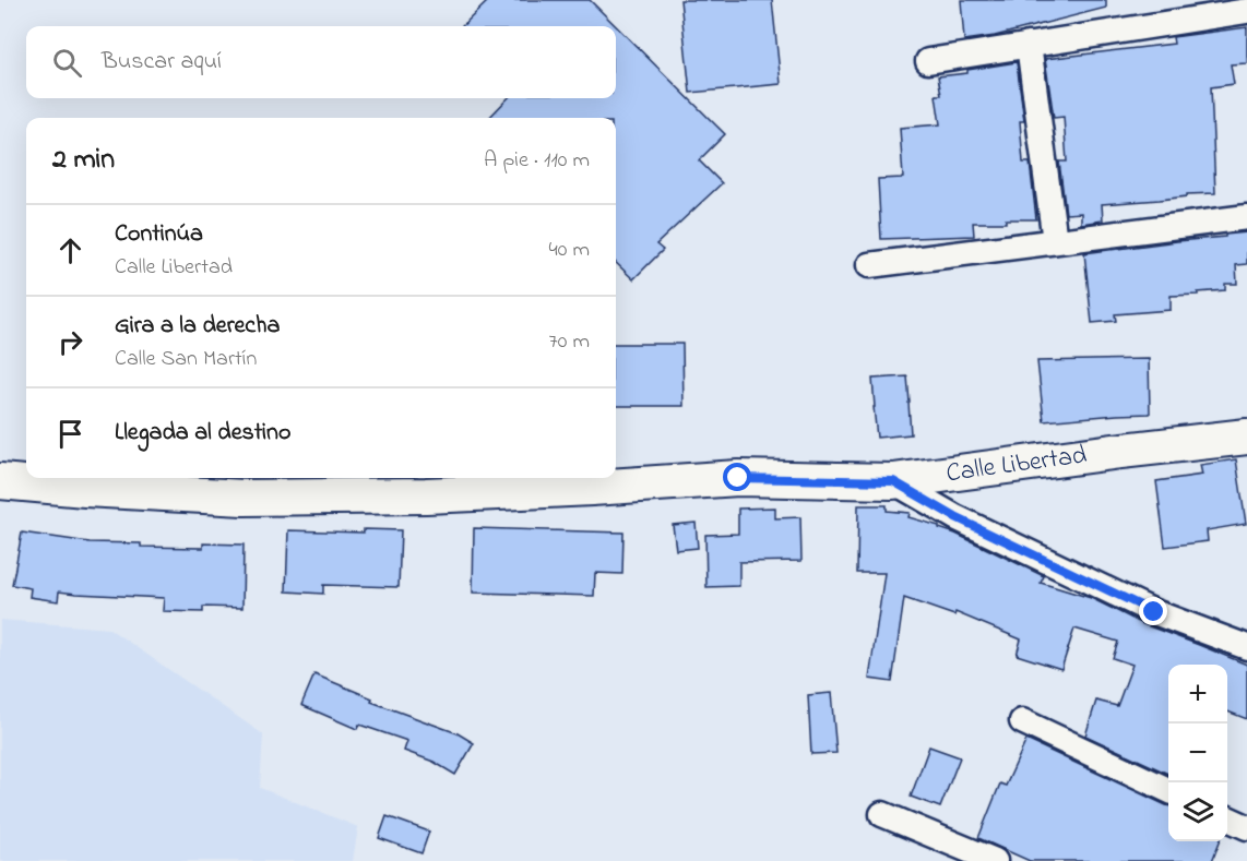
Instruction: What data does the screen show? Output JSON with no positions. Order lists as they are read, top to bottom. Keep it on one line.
{"streets":{"street":["Calle Libertad"]},"page":{"search":"Buscar aquí","heading":["2 min","A pie · 110 m"],"list":[["Continúa","Calle Libertad","40 m"],["Gira a la derecha","Calle San Martín","70 m"],"Llegada al destino"],"map_buttons":["+","−"]}}
